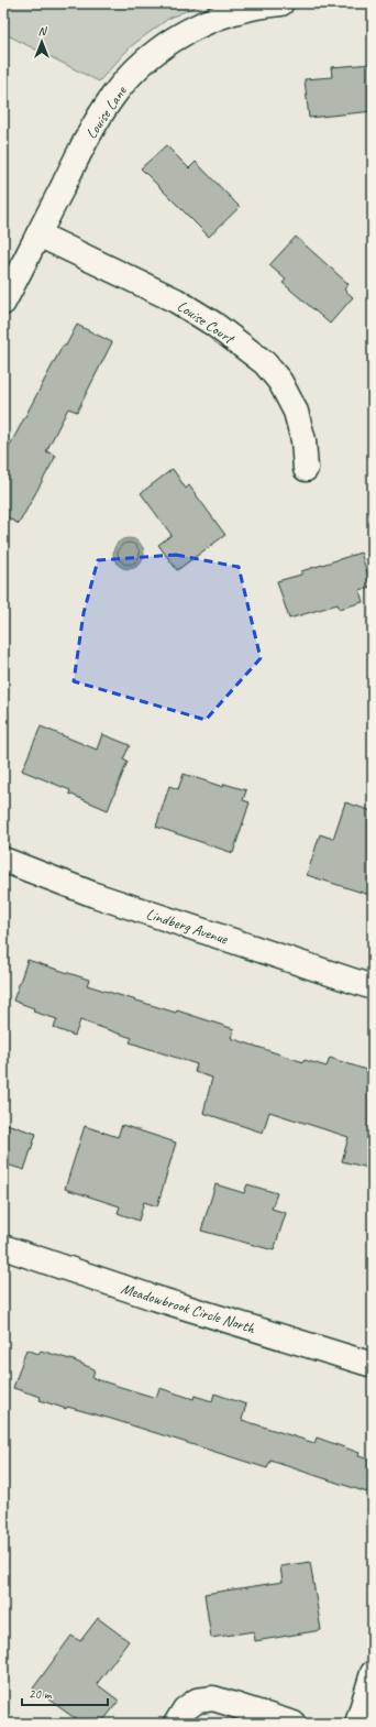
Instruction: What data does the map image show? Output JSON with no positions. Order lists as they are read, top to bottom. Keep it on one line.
{"streets":{"street":["Louise Lane","Louise Court","Lindberg Avenue","Meadowbrook Circle North"]},"crossings":[["Louise Lane","Louise Court"]],"scale_bar":"20 m","north":"top"}
